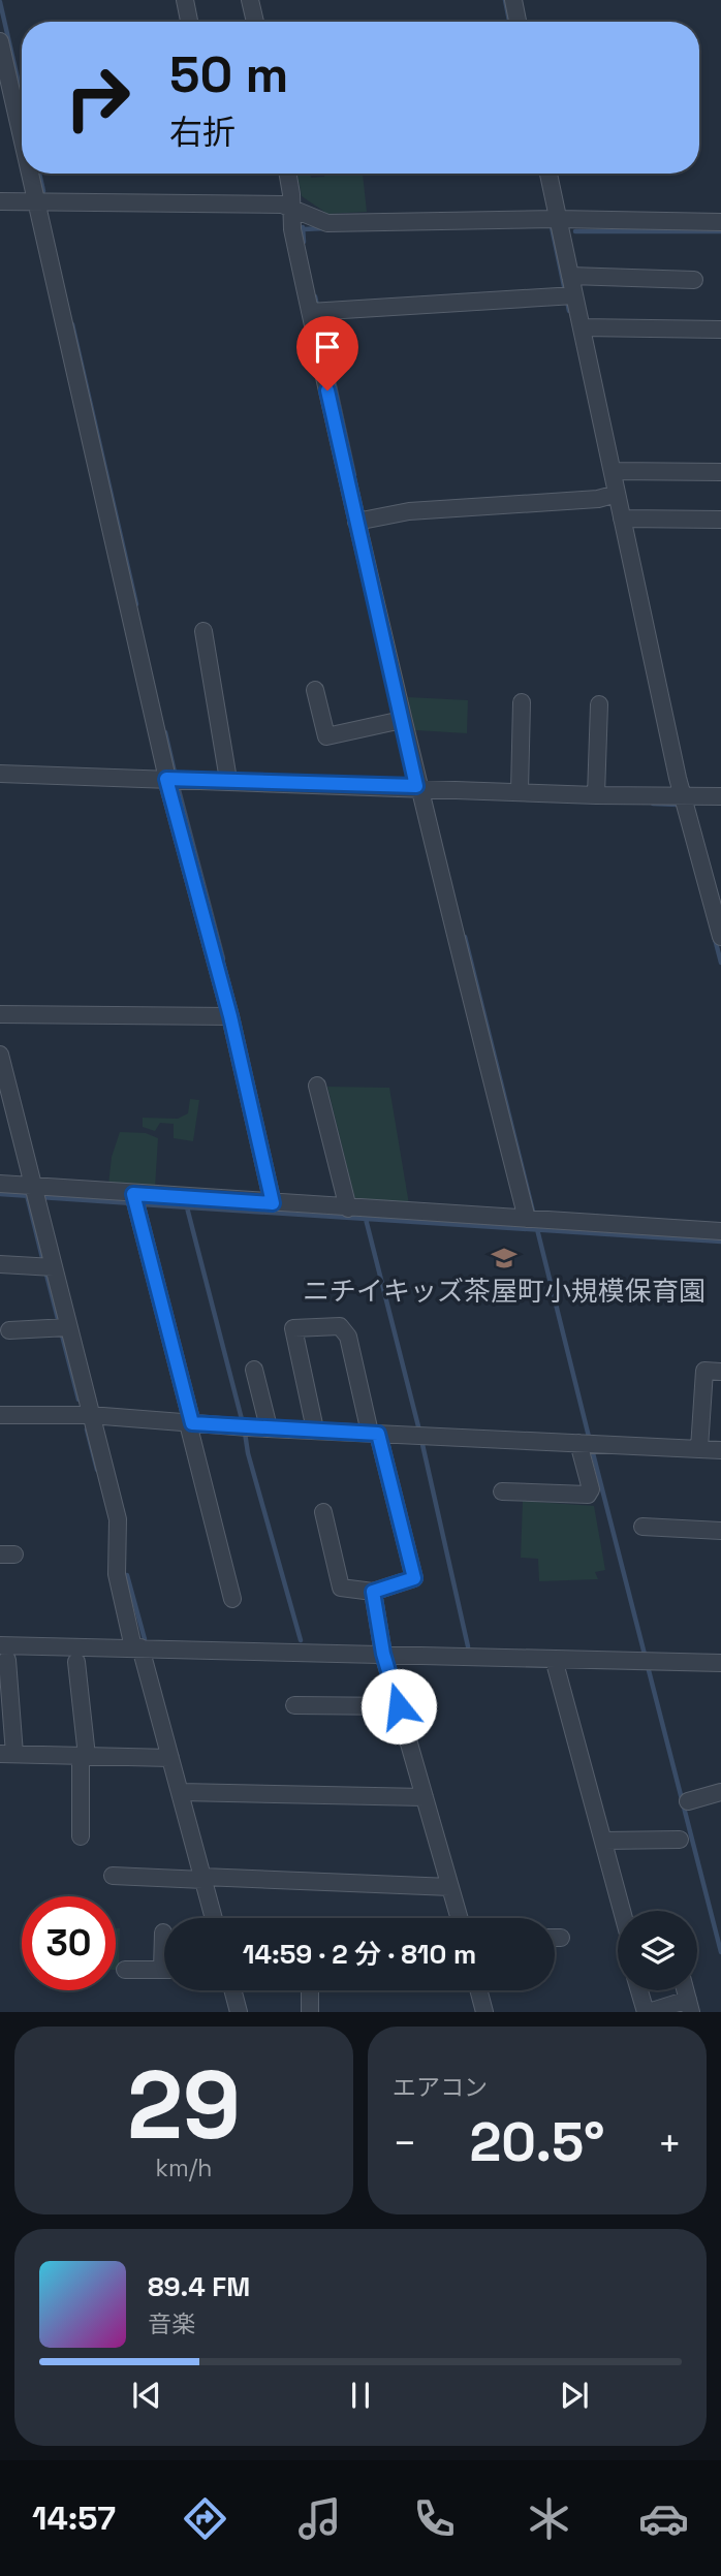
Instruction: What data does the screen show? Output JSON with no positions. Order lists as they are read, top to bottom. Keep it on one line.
{"places":{"school or university":["ニチイキッズ茶屋町小規模保育園"]},"page":{"turn":["50 m","右折"],"limit":"30","trip":"14:59 · 2 分 · 810 m","tile":[["29","km/h"],"エアコン"],"heat":["−","20.5°","+"],"song":["89.4 FM","音楽"],"tabs":"14:57"}}
